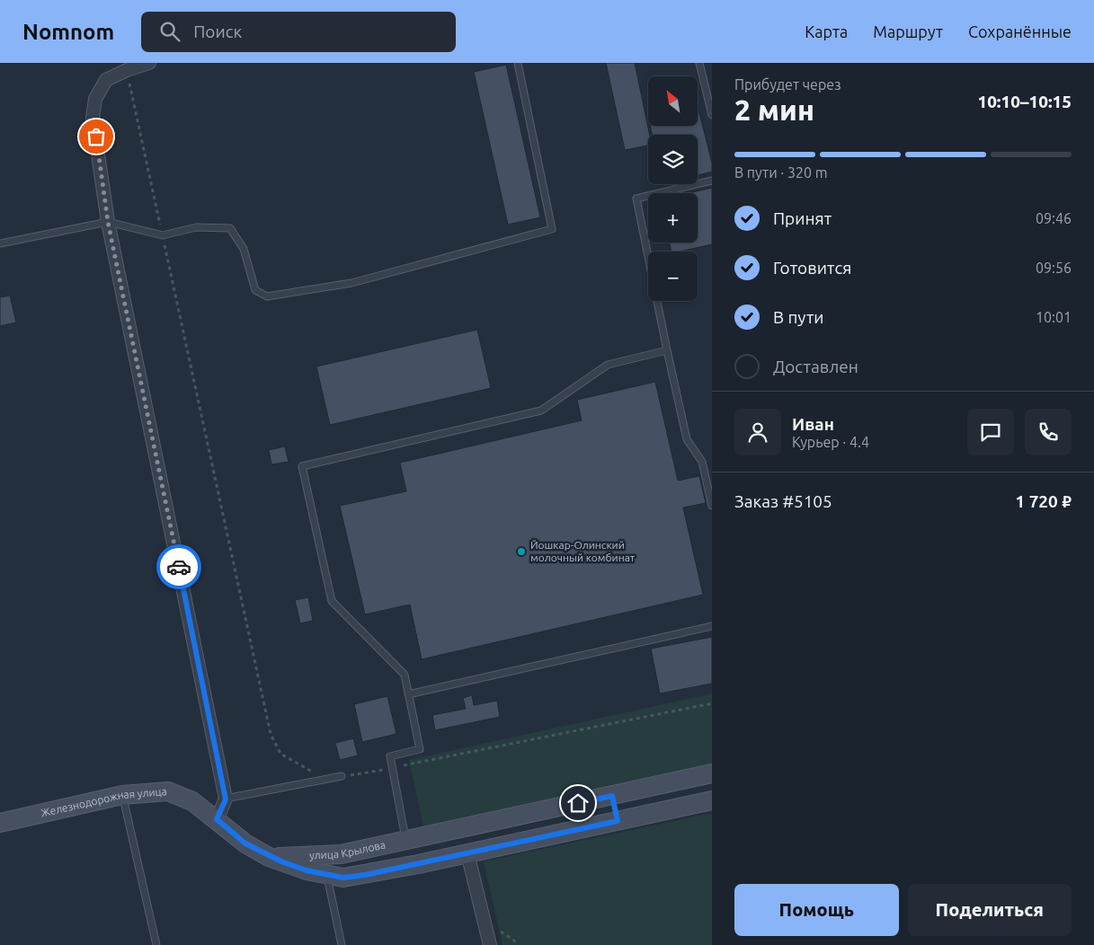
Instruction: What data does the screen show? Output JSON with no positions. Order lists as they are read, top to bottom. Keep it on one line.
{"streets":{"street":["Железнодорожная улица","улица Крылова"]},"crossings":[["Железнодорожная улица","улица Крылова"]],"places":["Йошкар-Олинский молочный комбинат"],"north":"top left","page":{"header":"Nomnom","search":"Поиск","nav":["Карта","Маршрут","Сохранённые"],"heading":["2 мин","Прибудет через","10:10–10:15"],"panel":["Иван","Курьер · 4.4","Заказ #5105","1 720 ₽"],"map_buttons":["+","−"],"bar":"В пути · 320 m","list":[["Принят","09:46"],["Готовится","09:56"],["В пути","10:01"],"Доставлен"],"buttons":["Помощь","Поделиться"]}}
